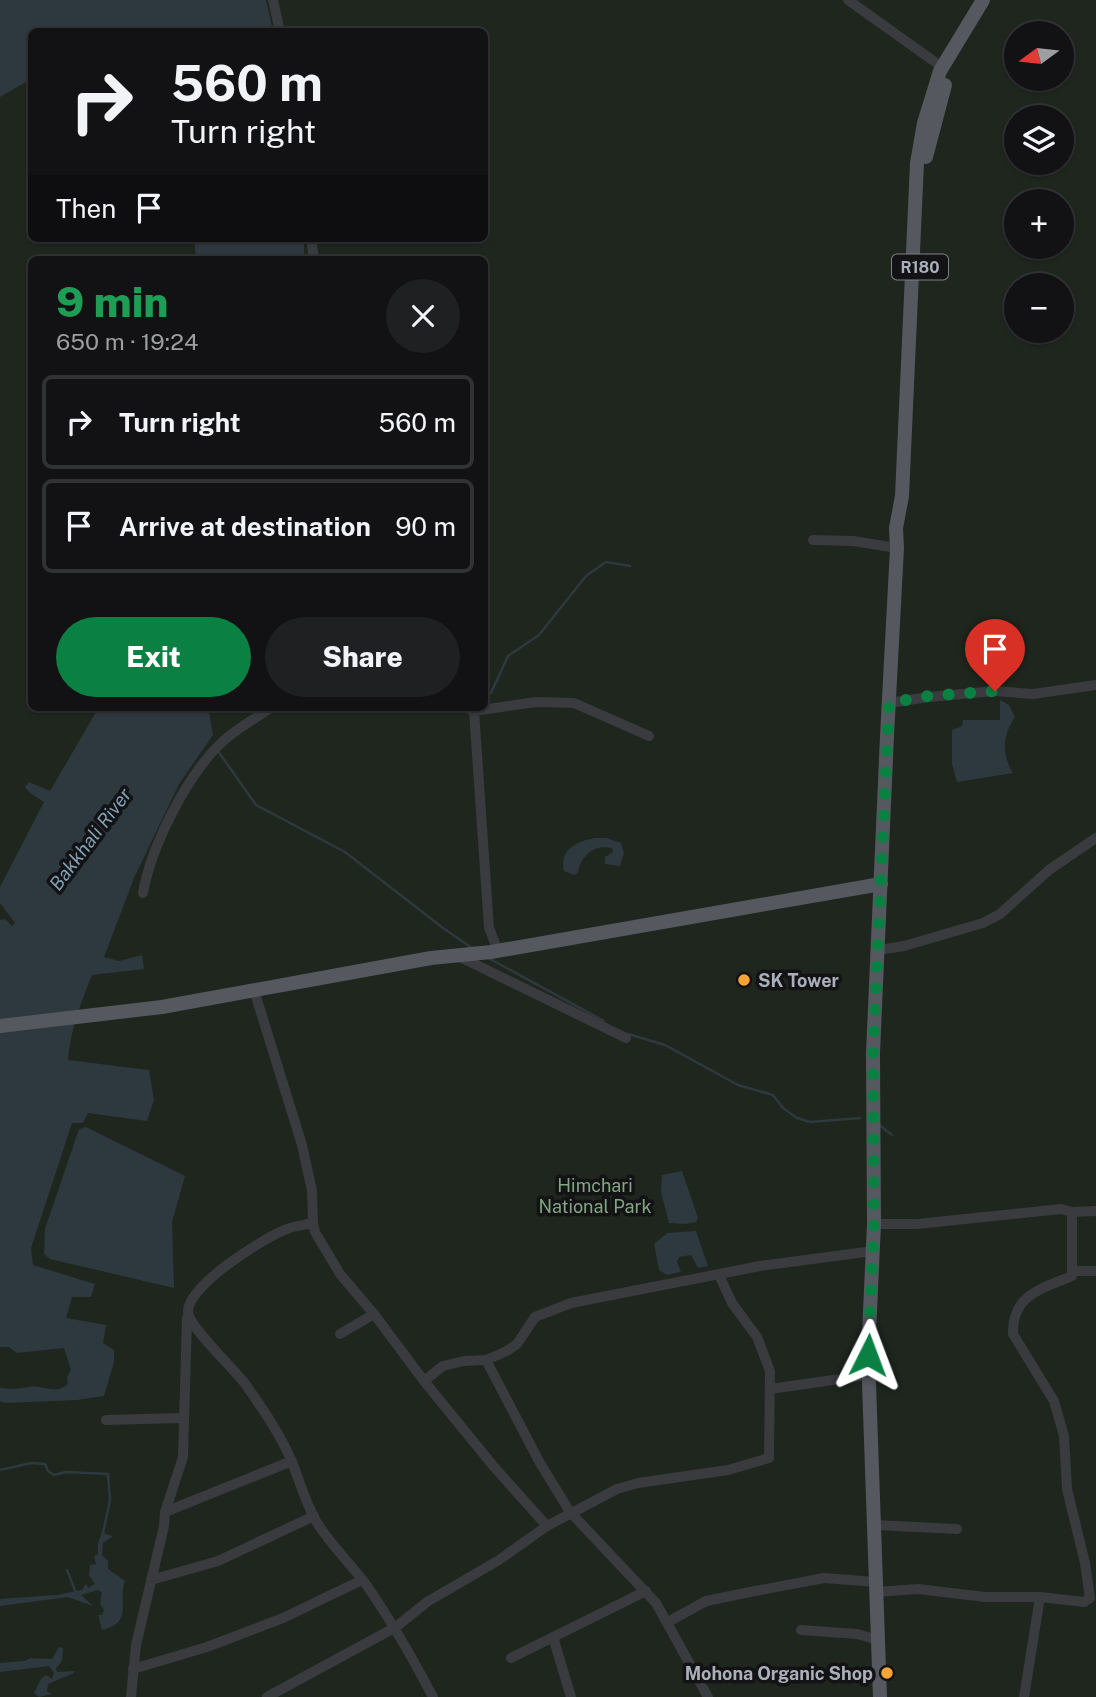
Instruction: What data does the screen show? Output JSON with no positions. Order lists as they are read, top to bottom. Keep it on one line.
{"streets":{"main road":["R180"]},"water":["Bakkhali River"],"parks":["Himchari National Park"],"places":["SK Tower","Mohona Organic Shop"],"north":"left","page":{"map_buttons":["+","−"],"turn":["560 m","Turn right"],"then":"Then","heading":["9 min","650 m · 19:24"],"list":[{"name":"Turn right","value":"560 m"},{"name":"Arrive at destination","value":"90 m"}],"buttons":["Exit","Share"]}}
